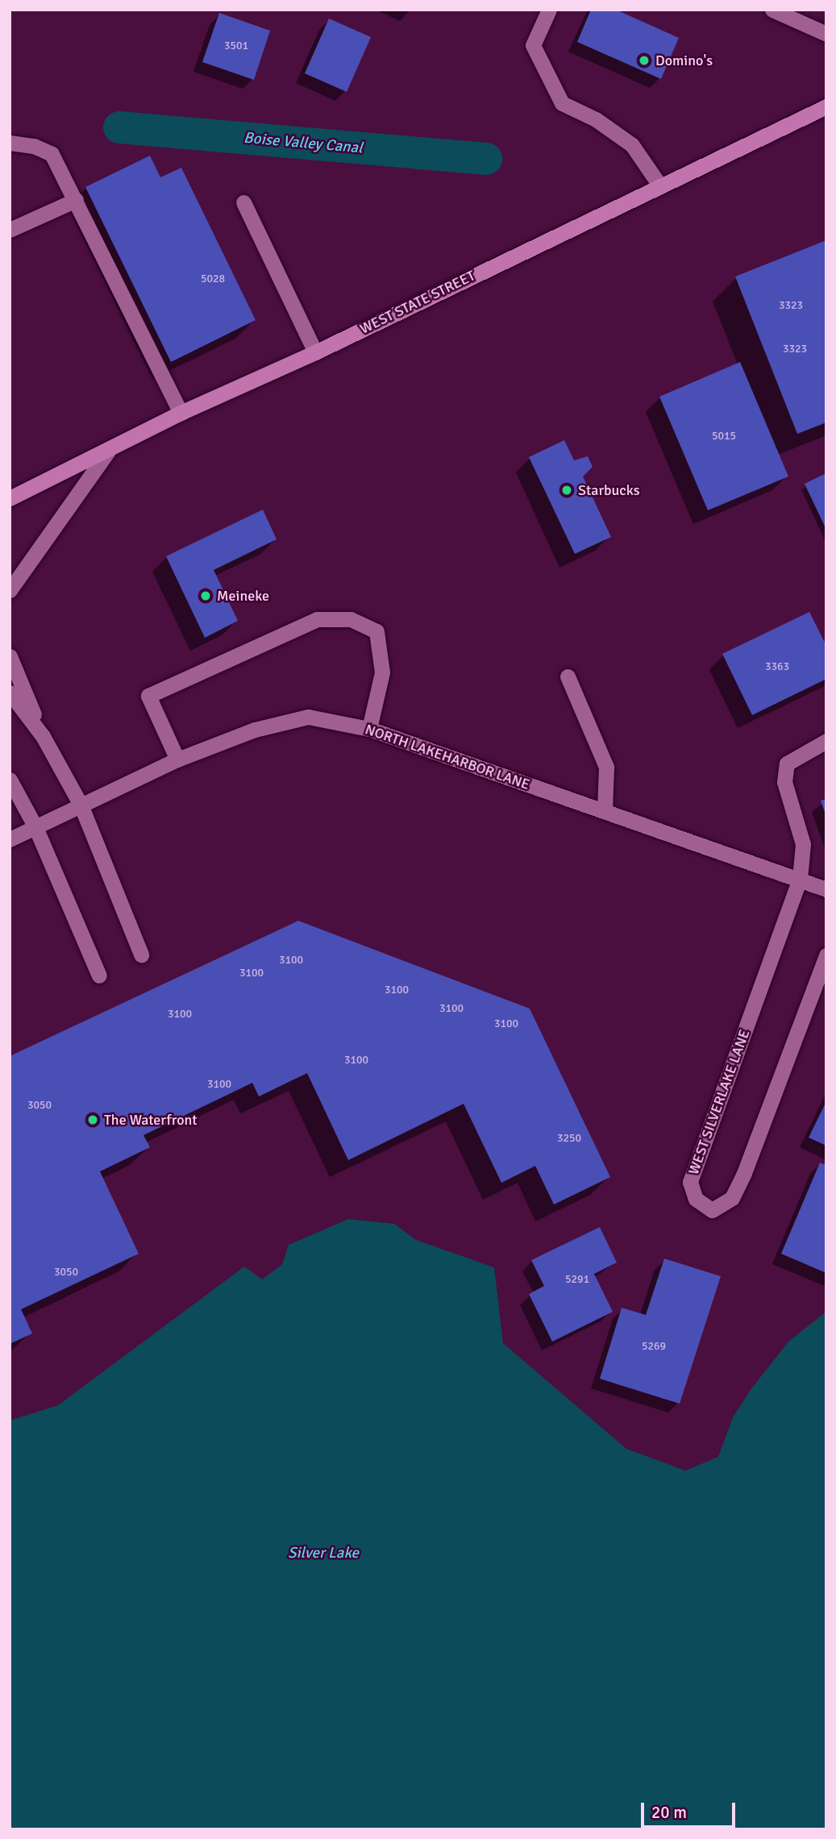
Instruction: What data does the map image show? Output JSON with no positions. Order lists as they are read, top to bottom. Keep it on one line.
{"streets":{"main road":["WEST STATE STREET"],"street":["NORTH LAKEHARBOR LANE","WEST SILVERLAKE LANE"]},"crossings":[["NORTH LAKEHARBOR LANE","WEST SILVERLAKE LANE"]],"water":["Boise Valley Canal","Silver Lake"],"places":["Domino's","Starbucks","Meineke","The Waterfront"],"house_numbers":["3501","5028","3323","3323","5015","3363","3100","3100","3100","3100","3100","3100","3100","3100","3050","3250","3050","5291","5269"],"scale_bar":"20 m"}
